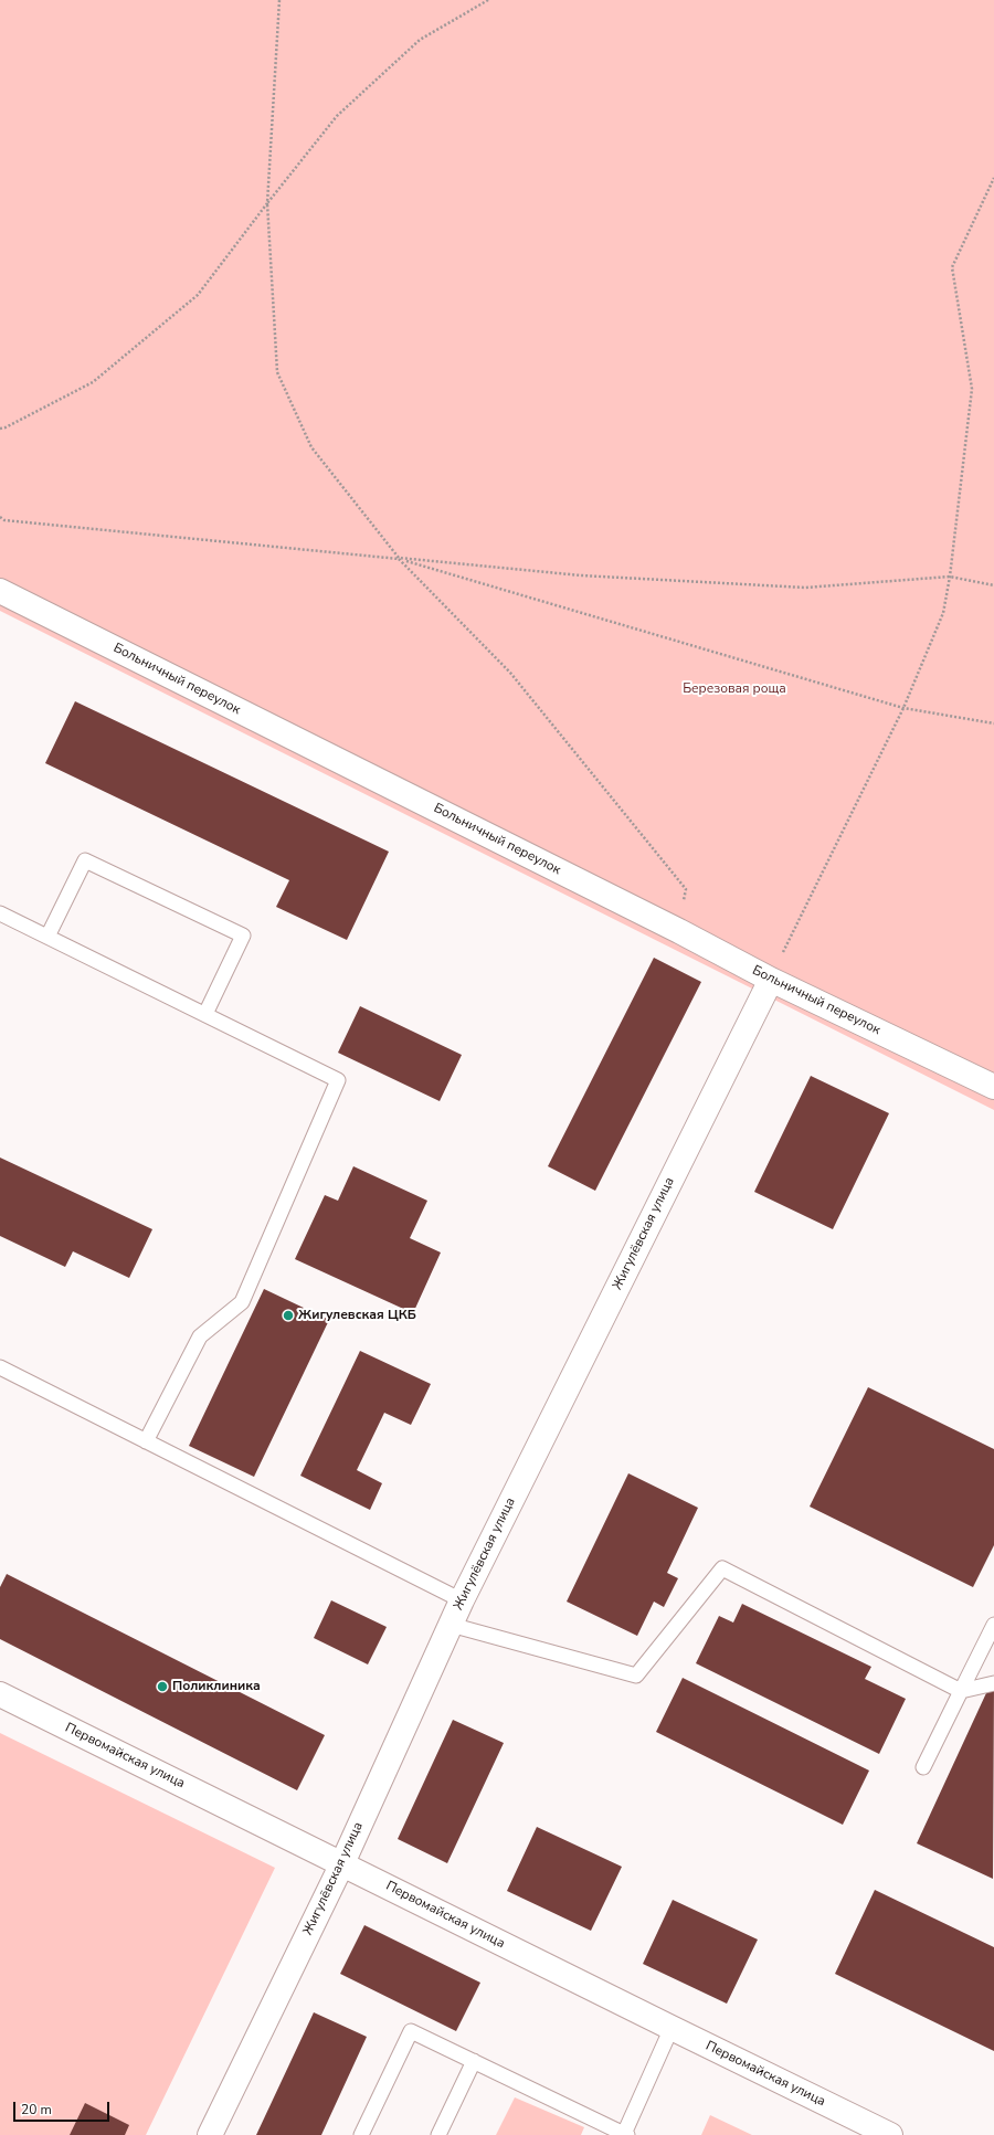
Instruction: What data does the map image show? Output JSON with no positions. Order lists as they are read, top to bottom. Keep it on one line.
{"streets":{"street":["Больничный переулок","Жигулёвская улица","Первомайская улица"]},"crossings":[["Больничный переулок","Жигулёвская улица"],["Жигулёвская улица","Первомайская улица"]],"parks":["Березовая роща"],"places":["Жигулевская ЦКБ","Поликлиника"],"scale_bar":"20 m"}
